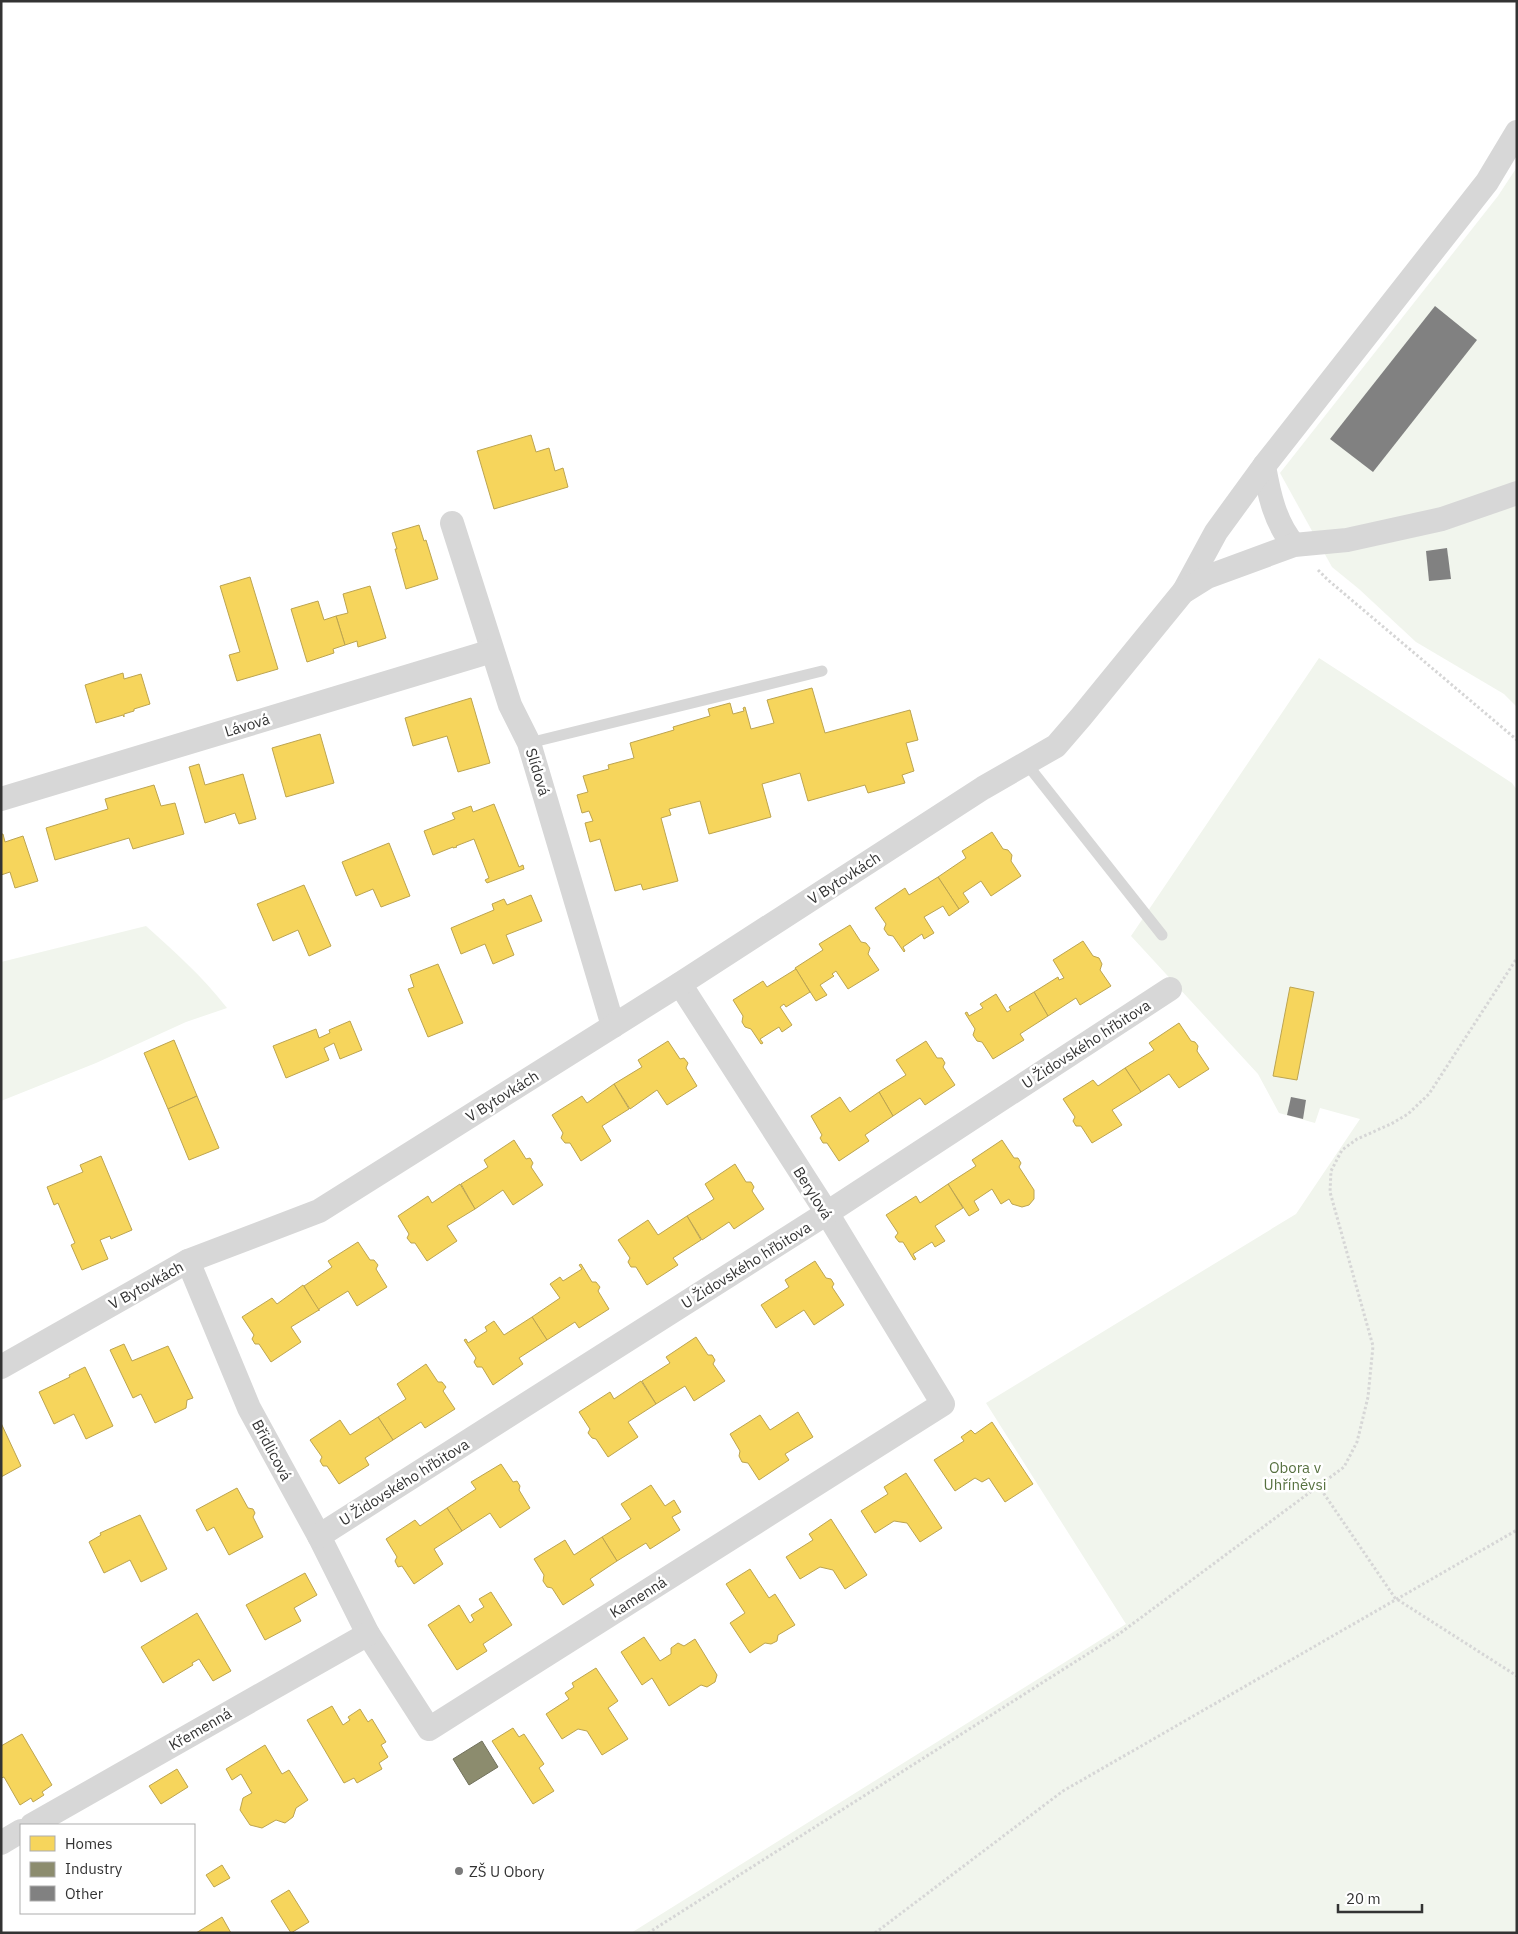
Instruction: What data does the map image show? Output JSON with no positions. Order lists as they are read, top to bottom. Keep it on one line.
{"streets":{"street":["Lávová","Slídová","V Bytovkách","U Židovského hřbitova","Berylová","Břidlicová","Kamenná","Křemenná"]},"crossings":[["Lávová","Slídová"],["Slídová","V Bytovkách"],["V Bytovkách","Berylová"],["V Bytovkách","Břidlicová"],["U Židovského hřbitova","Berylová"],["U Židovského hřbitova","Břidlicová"],["Berylová","Kamenná"],["Břidlicová","Kamenná"],["Břidlicová","Křemenná"],["Kamenná","Křemenná"]],"parks":["Obora v Uhříněvsi"],"places":["ZŠ U Obory"],"legend":["Homes","Industry","Other"],"scale_bar":"20 m"}
